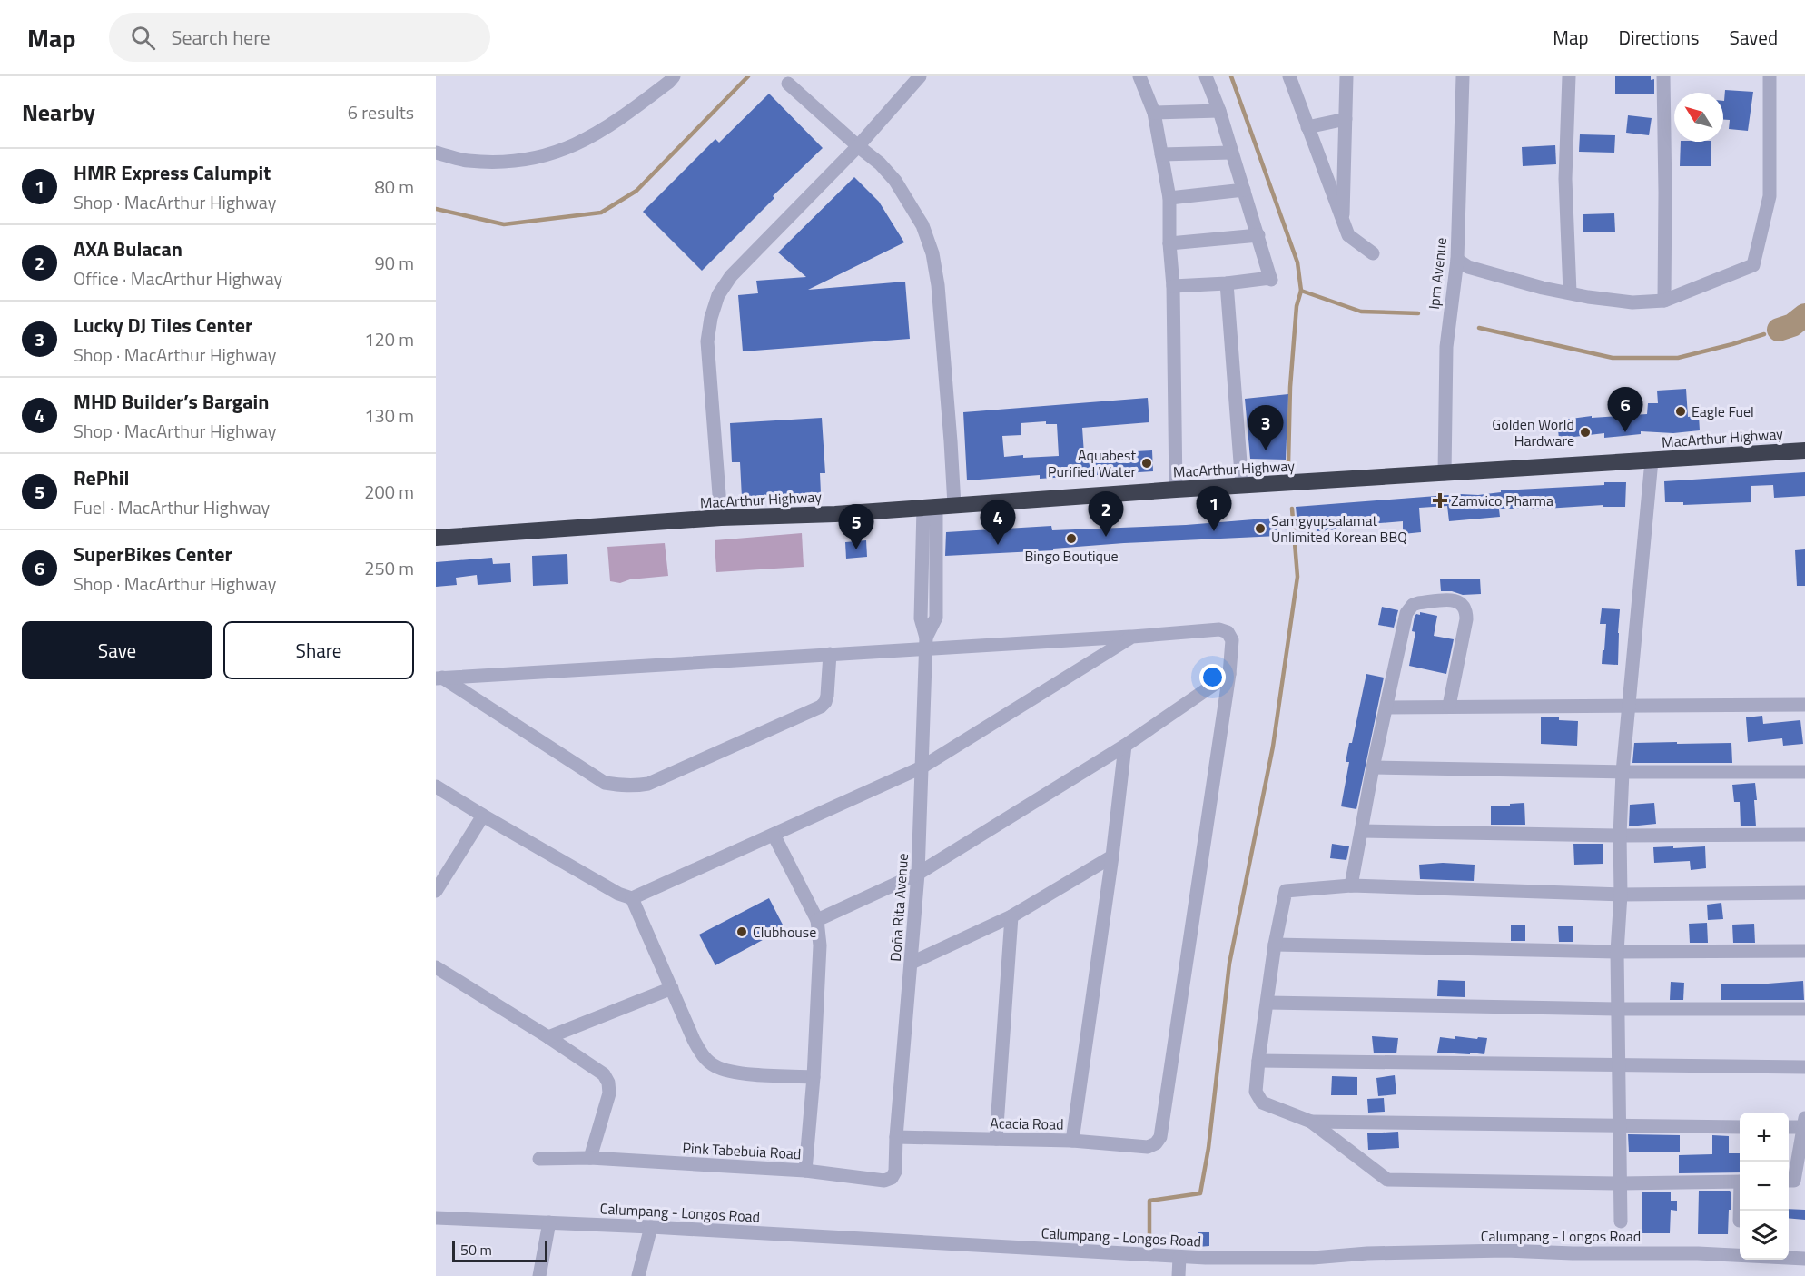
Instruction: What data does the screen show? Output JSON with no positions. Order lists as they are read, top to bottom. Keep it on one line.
{"streets":{"highway":["MacArthur Highway"],"street":["Ipm Avenue","Doña Rita Avenue","Acacia Road","Pink Tabebuia Road","Calumpang - Longos Road"]},"crossings":[["Ipm Avenue","MacArthur Highway"],["MacArthur Highway","Doña Rita Avenue"],["Doña Rita Avenue","Acacia Road"],["Doña Rita Avenue","Pink Tabebuia Road"]],"places":{"other":["Eagle Fuel","Golden World Hardware","Aquabest Purified Water","Samgyupsalamat Unlimited Korean BBQ","Bingo Boutique","Clubhouse"],"health":["Zamvico Pharma"]},"scale_bar":"50 m","north":"top left","page":{"header":"Map","search":"Search here","nav":["Map","Directions","Saved"],"heading":["Nearby","6 results"],"list":[{"mark":"1","name":"HMR Express Calumpit","note":"Shop · MacArthur Highway","value":"80 m"},{"mark":"2","name":"AXA Bulacan","note":"Office · MacArthur Highway","value":"90 m"},{"mark":"3","name":"Lucky DJ Tiles Center","note":"Shop · MacArthur Highway","value":"120 m"},{"mark":"4","name":"MHD Builder’s Bargain","note":"Shop · MacArthur Highway","value":"130 m"},{"mark":"5","name":"RePhil","note":"Fuel · MacArthur Highway","value":"200 m"},{"mark":"6","name":"SuperBikes Center","note":"Shop · MacArthur Highway","value":"250 m"}],"pins":["6","3","1","2","4","5"],"buttons":["Save","Share"],"map_buttons":["+","−"],"scale":"50 m"}}
